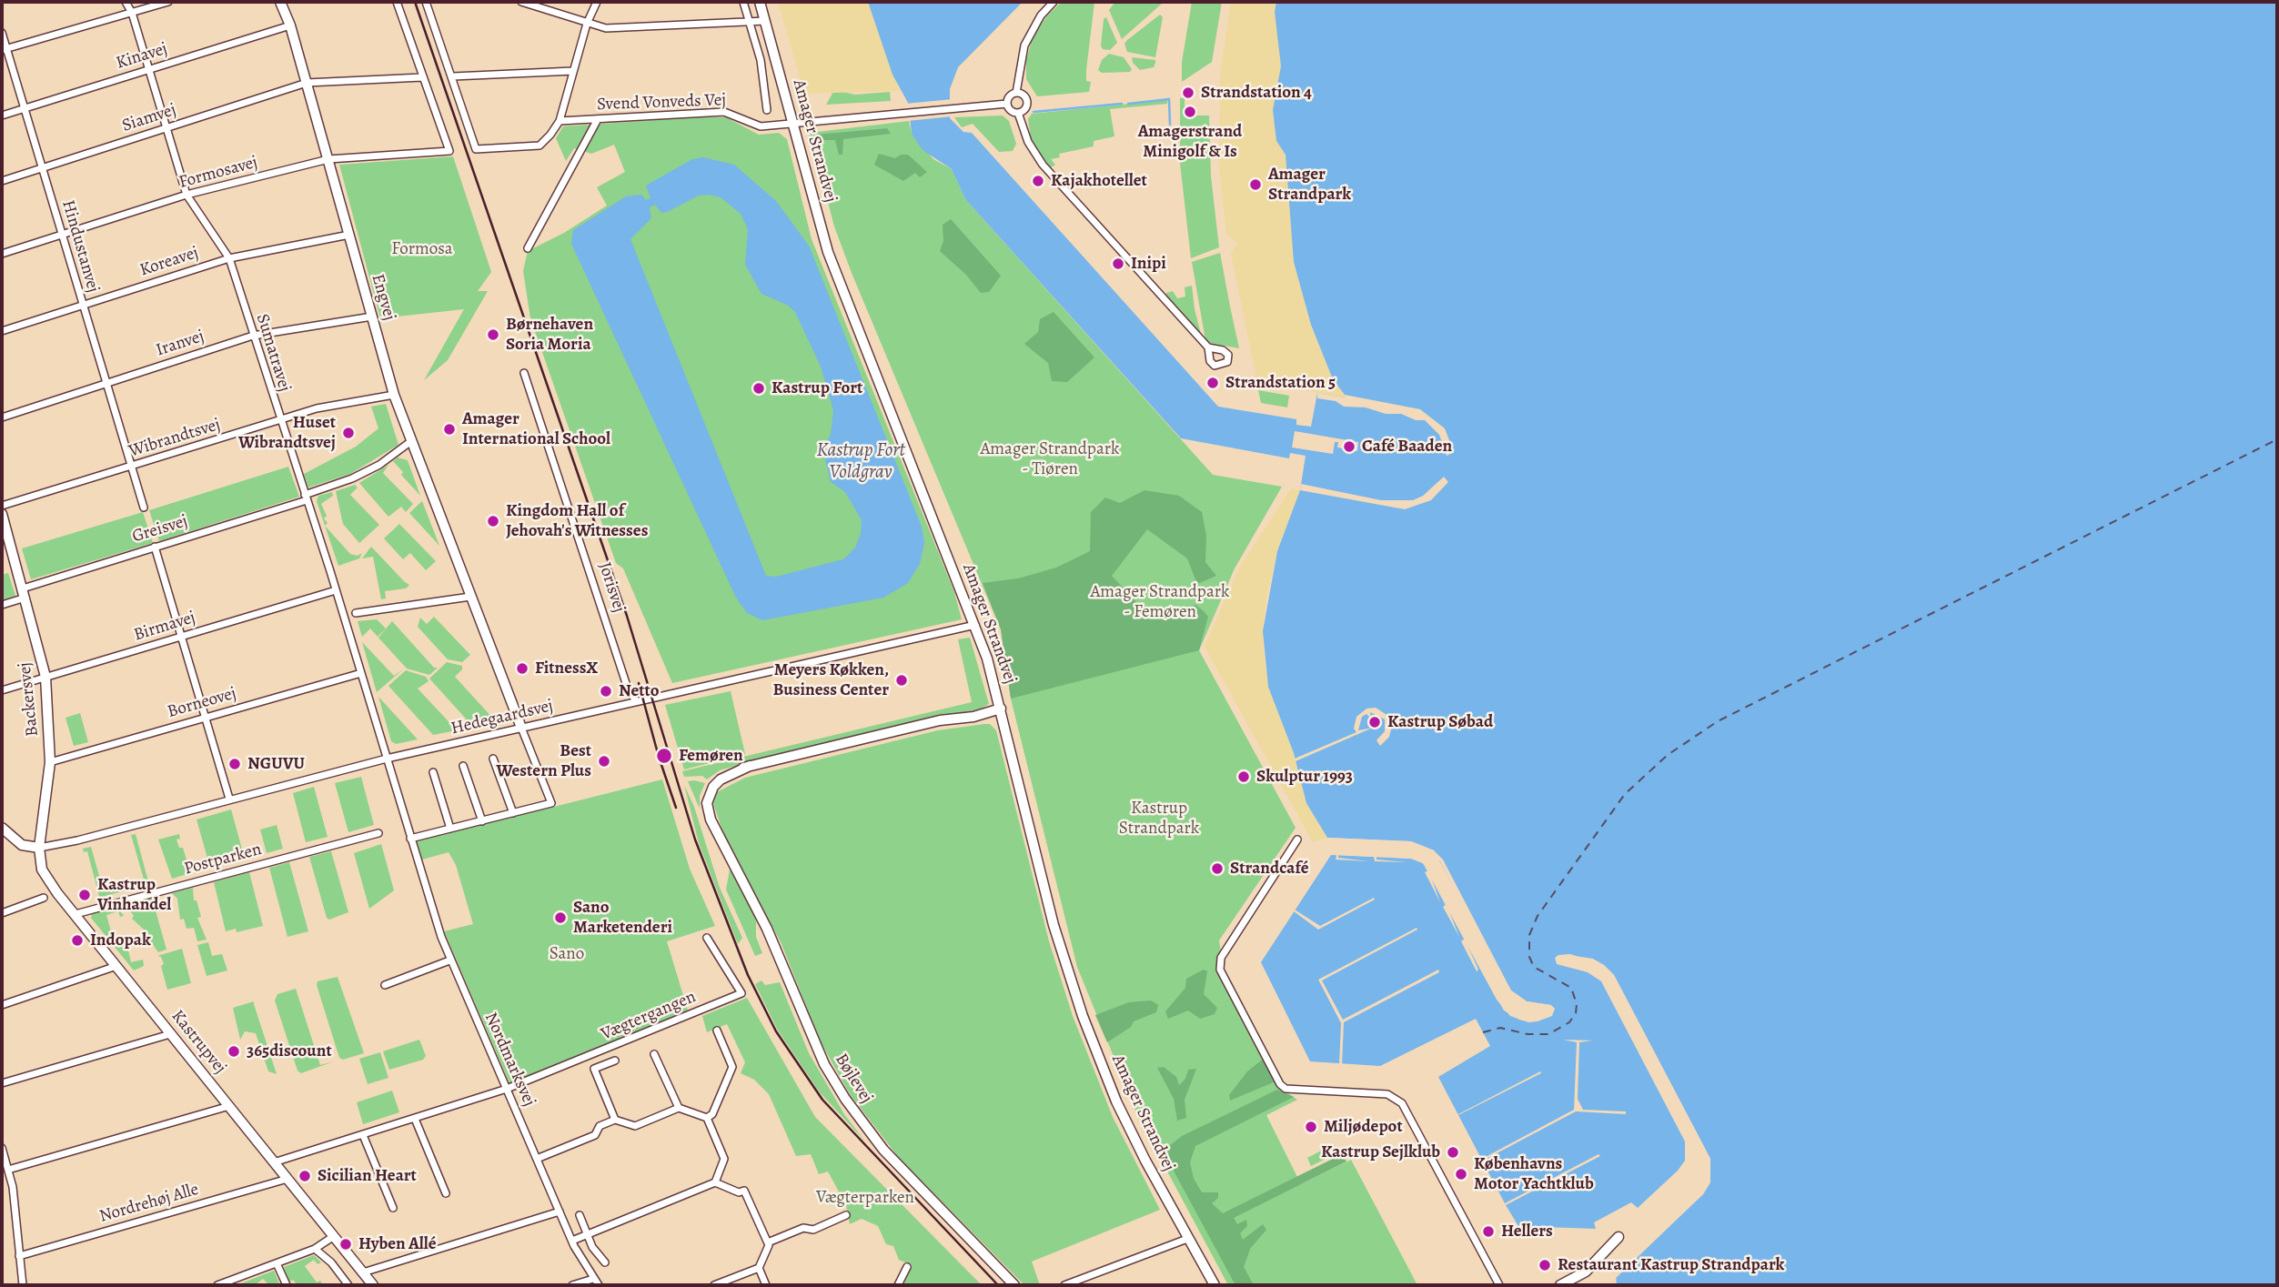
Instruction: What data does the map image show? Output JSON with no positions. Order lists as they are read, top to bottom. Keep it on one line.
{"streets":{"street":["Kinavej","Svend Vonveds Vej","Siamvej","Amager Strandvej","Formosavej","Hindustanvej","Koreavej","Engvej","Iranvej","Sumatravej","Wibrandtsvej","Greisvej","Jorisvej","Birmavej","Backersvej","Borneovej","Hedegaardsvej","Postparken","Vægtergangen","Kastrupvej","Nordmarksvej","Bøjlevej","Nordrehøj Alle"]},"crossings":[["Kinavej","Hindustanvej"],["Kinavej","Engvej"],["Kinavej","Sumatravej"],["Svend Vonveds Vej","Amager Strandvej"],["Siamvej","Formosavej"],["Siamvej","Hindustanvej"],["Siamvej","Engvej"],["Siamvej","Sumatravej"],["Amager Strandvej","Hedegaardsvej"],["Amager Strandvej","Bøjlevej"],["Formosavej","Hindustanvej"],["Formosavej","Engvej"],["Formosavej","Sumatravej"],["Hindustanvej","Koreavej"],["Hindustanvej","Iranvej"],["Hindustanvej","Wibrandtsvej"],["Koreavej","Engvej"],["Koreavej","Sumatravej"],["Engvej","Iranvej"],["Engvej","Wibrandtsvej"],["Engvej","Greisvej"],["Engvej","Hedegaardsvej"],["Iranvej","Sumatravej"],["Sumatravej","Wibrandtsvej"],["Sumatravej","Greisvej"],["Sumatravej","Birmavej"],["Sumatravej","Borneovej"],["Sumatravej","Hedegaardsvej"],["Sumatravej","Nordmarksvej"],["Greisvej","Backersvej"],["Jorisvej","Hedegaardsvej"],["Birmavej","Backersvej"],["Backersvej","Borneovej"],["Backersvej","Hedegaardsvej"],["Backersvej","Kastrupvej"],["Hedegaardsvej","Kastrupvej"],["Hedegaardsvej","Nordmarksvej"],["Postparken","Kastrupvej"],["Vægtergangen","Nordmarksvej"],["Kastrupvej","Nordrehøj Alle"]],"water":["Kastrup Fort Voldgrav"],"parks":["Formosa","Amager Strandpark - Tiøren","Amager Strandpark - Femøren","Kastrup Strandpark","Sano","Vægterparken"],"places":["Strandstation 4","Amagerstrand Minigolf & Is","Kajakhotellet","Amager Strandpark","Inipi","Børnehaven Soria Moria","Strandstation 5","Kastrup Fort","Amager International School","Huset Wibrandtsvej","Café Baaden","Kingdom Hall of Jehovah's Witnesses","FitnessX","Meyers Køkken, Business Center","Netto","Kastrup Søbad","Femøren","Best Western Plus","NGUVU","Skulptur 1993","Strandcafé","Kastrup Vinhandel","Sano Marketenderi","Indopak","365discount","Miljødepot","Kastrup Sejlklub","Københavns Motor Yachtklub","Sicilian Heart","Hellers","Hyben Allé","Restaurant Kastrup Strandpark"]}
